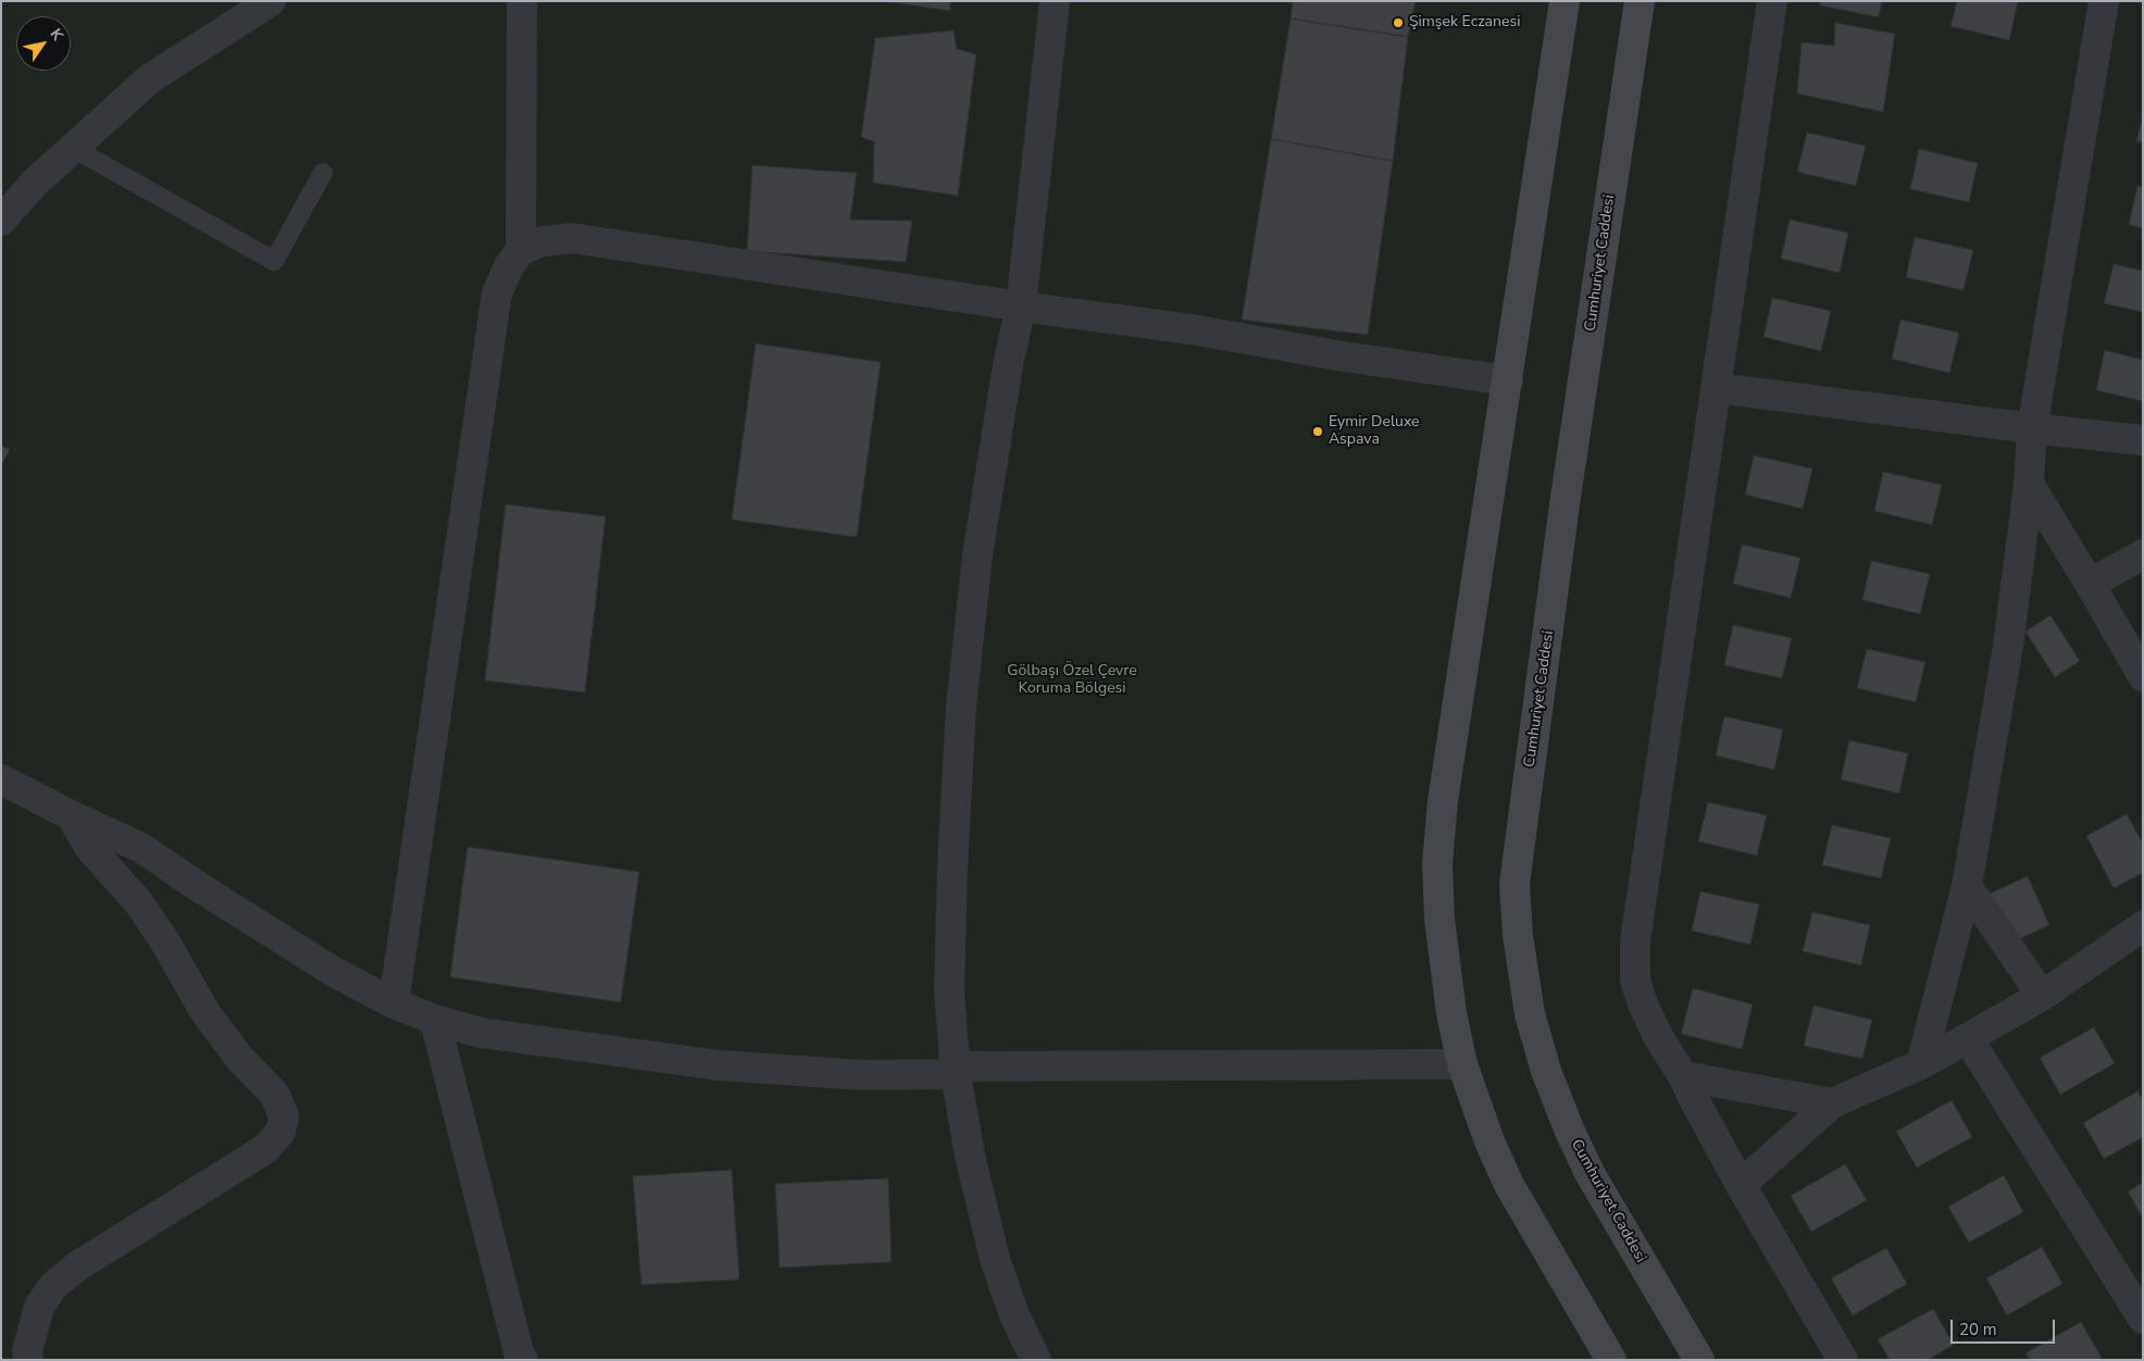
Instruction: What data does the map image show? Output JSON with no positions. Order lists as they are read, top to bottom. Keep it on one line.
{"streets":{"main road":["Cumhuriyet Caddesi"]},"parks":["Gölbaşı Özel Çevre Koruma Bölgesi"],"places":["Şimşek Eczanesi","Eymir Deluxe Aspava"],"scale_bar":"20 m","north":"top right"}
